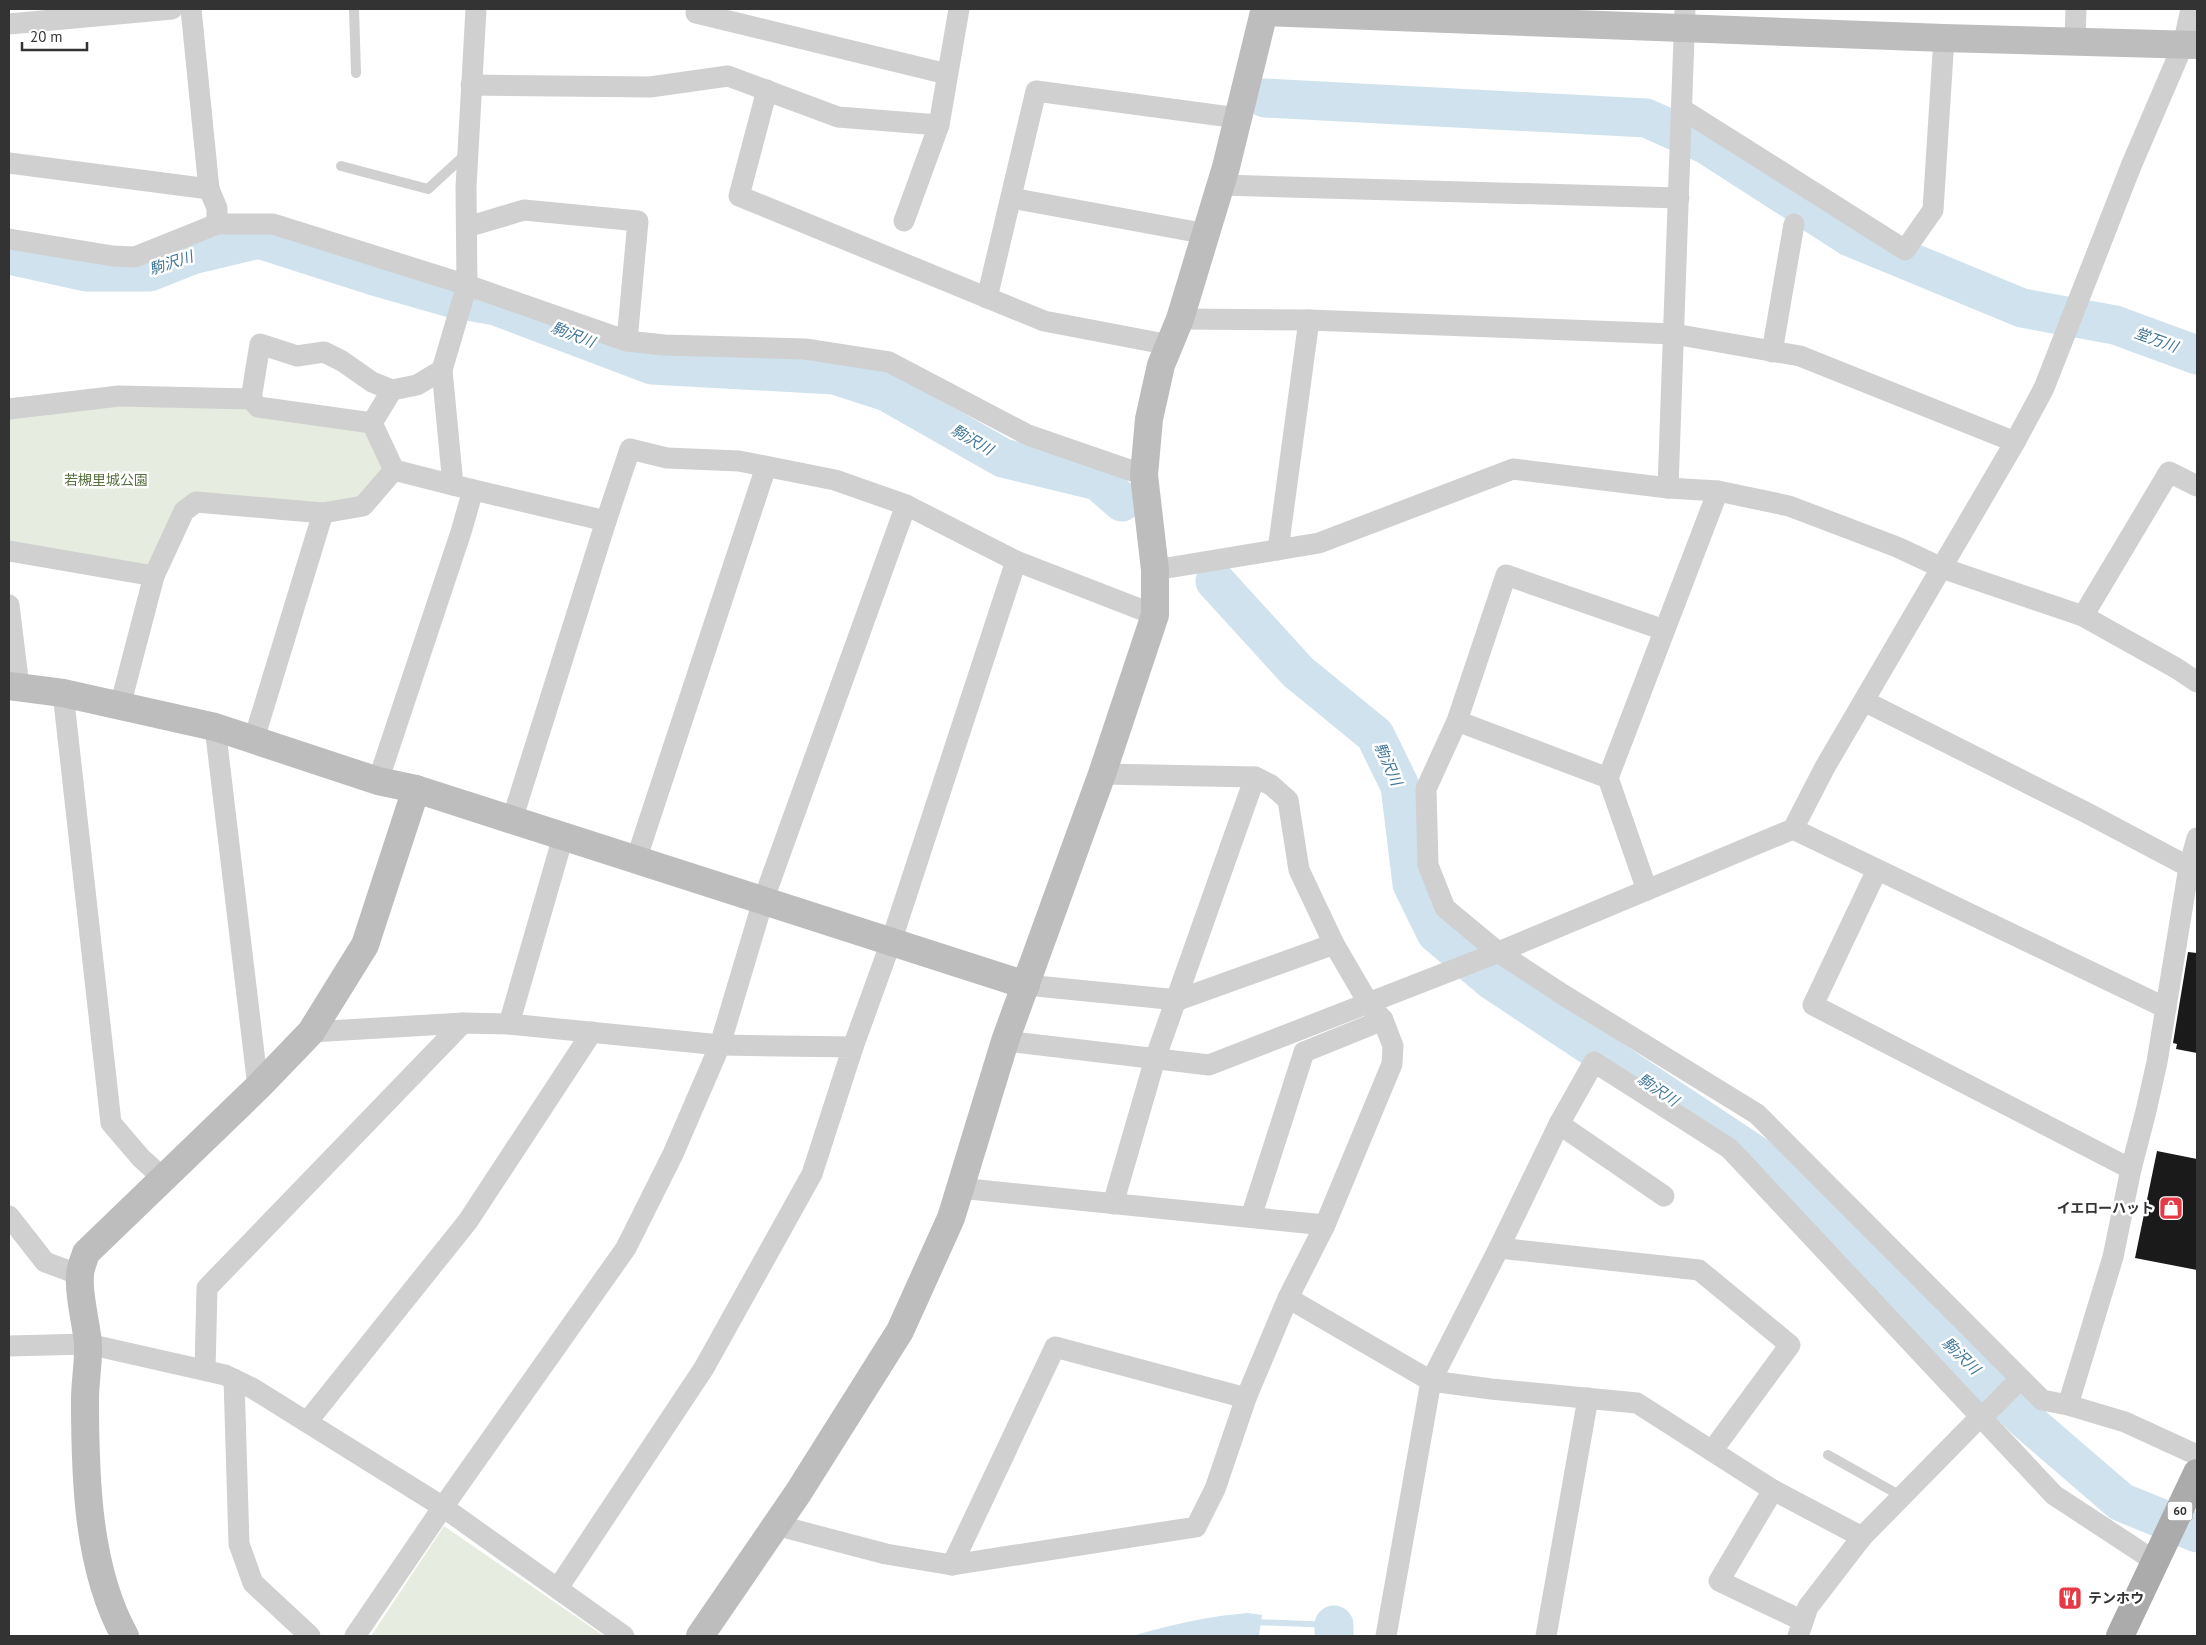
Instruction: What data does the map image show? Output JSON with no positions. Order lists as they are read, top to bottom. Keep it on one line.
{"streets":{"main road":["60"]},"water":["駒沢川","堂万川"],"parks":["若槻里城公園"],"places":{"shop":["イエローハット"],"restaurant":["テンホウ"]},"scale_bar":"20 m"}
